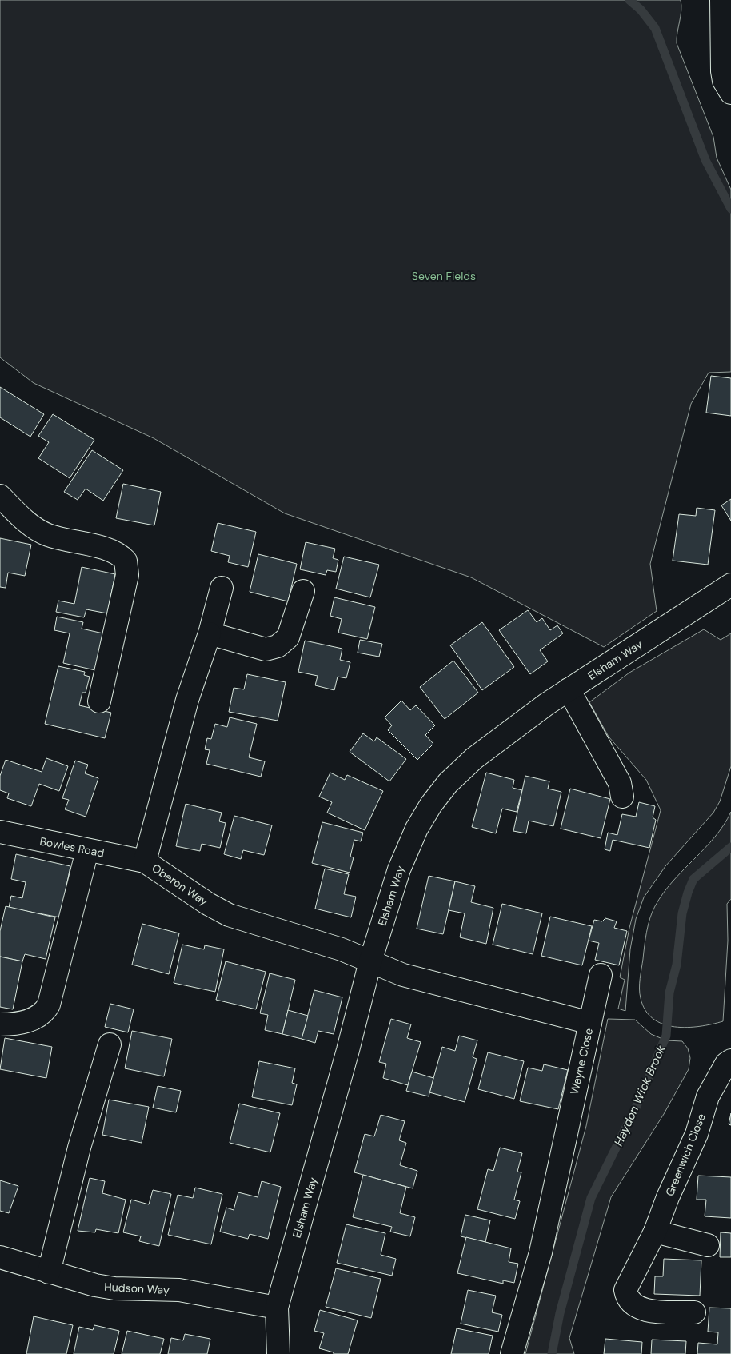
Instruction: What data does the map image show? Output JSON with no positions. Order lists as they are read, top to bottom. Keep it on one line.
{"streets":{"street":["Elsham Way","Bowles Road","Oberon Way","Wayne Close","Greenwich Close","Hudson Way"]},"crossings":[["Elsham Way","Oberon Way"],["Elsham Way","Wayne Close"],["Elsham Way","Hudson Way"],["Bowles Road","Oberon Way"],["Oberon Way","Wayne Close"]],"water":["Haydon Wick Brook"],"parks":["Seven Fields"]}
